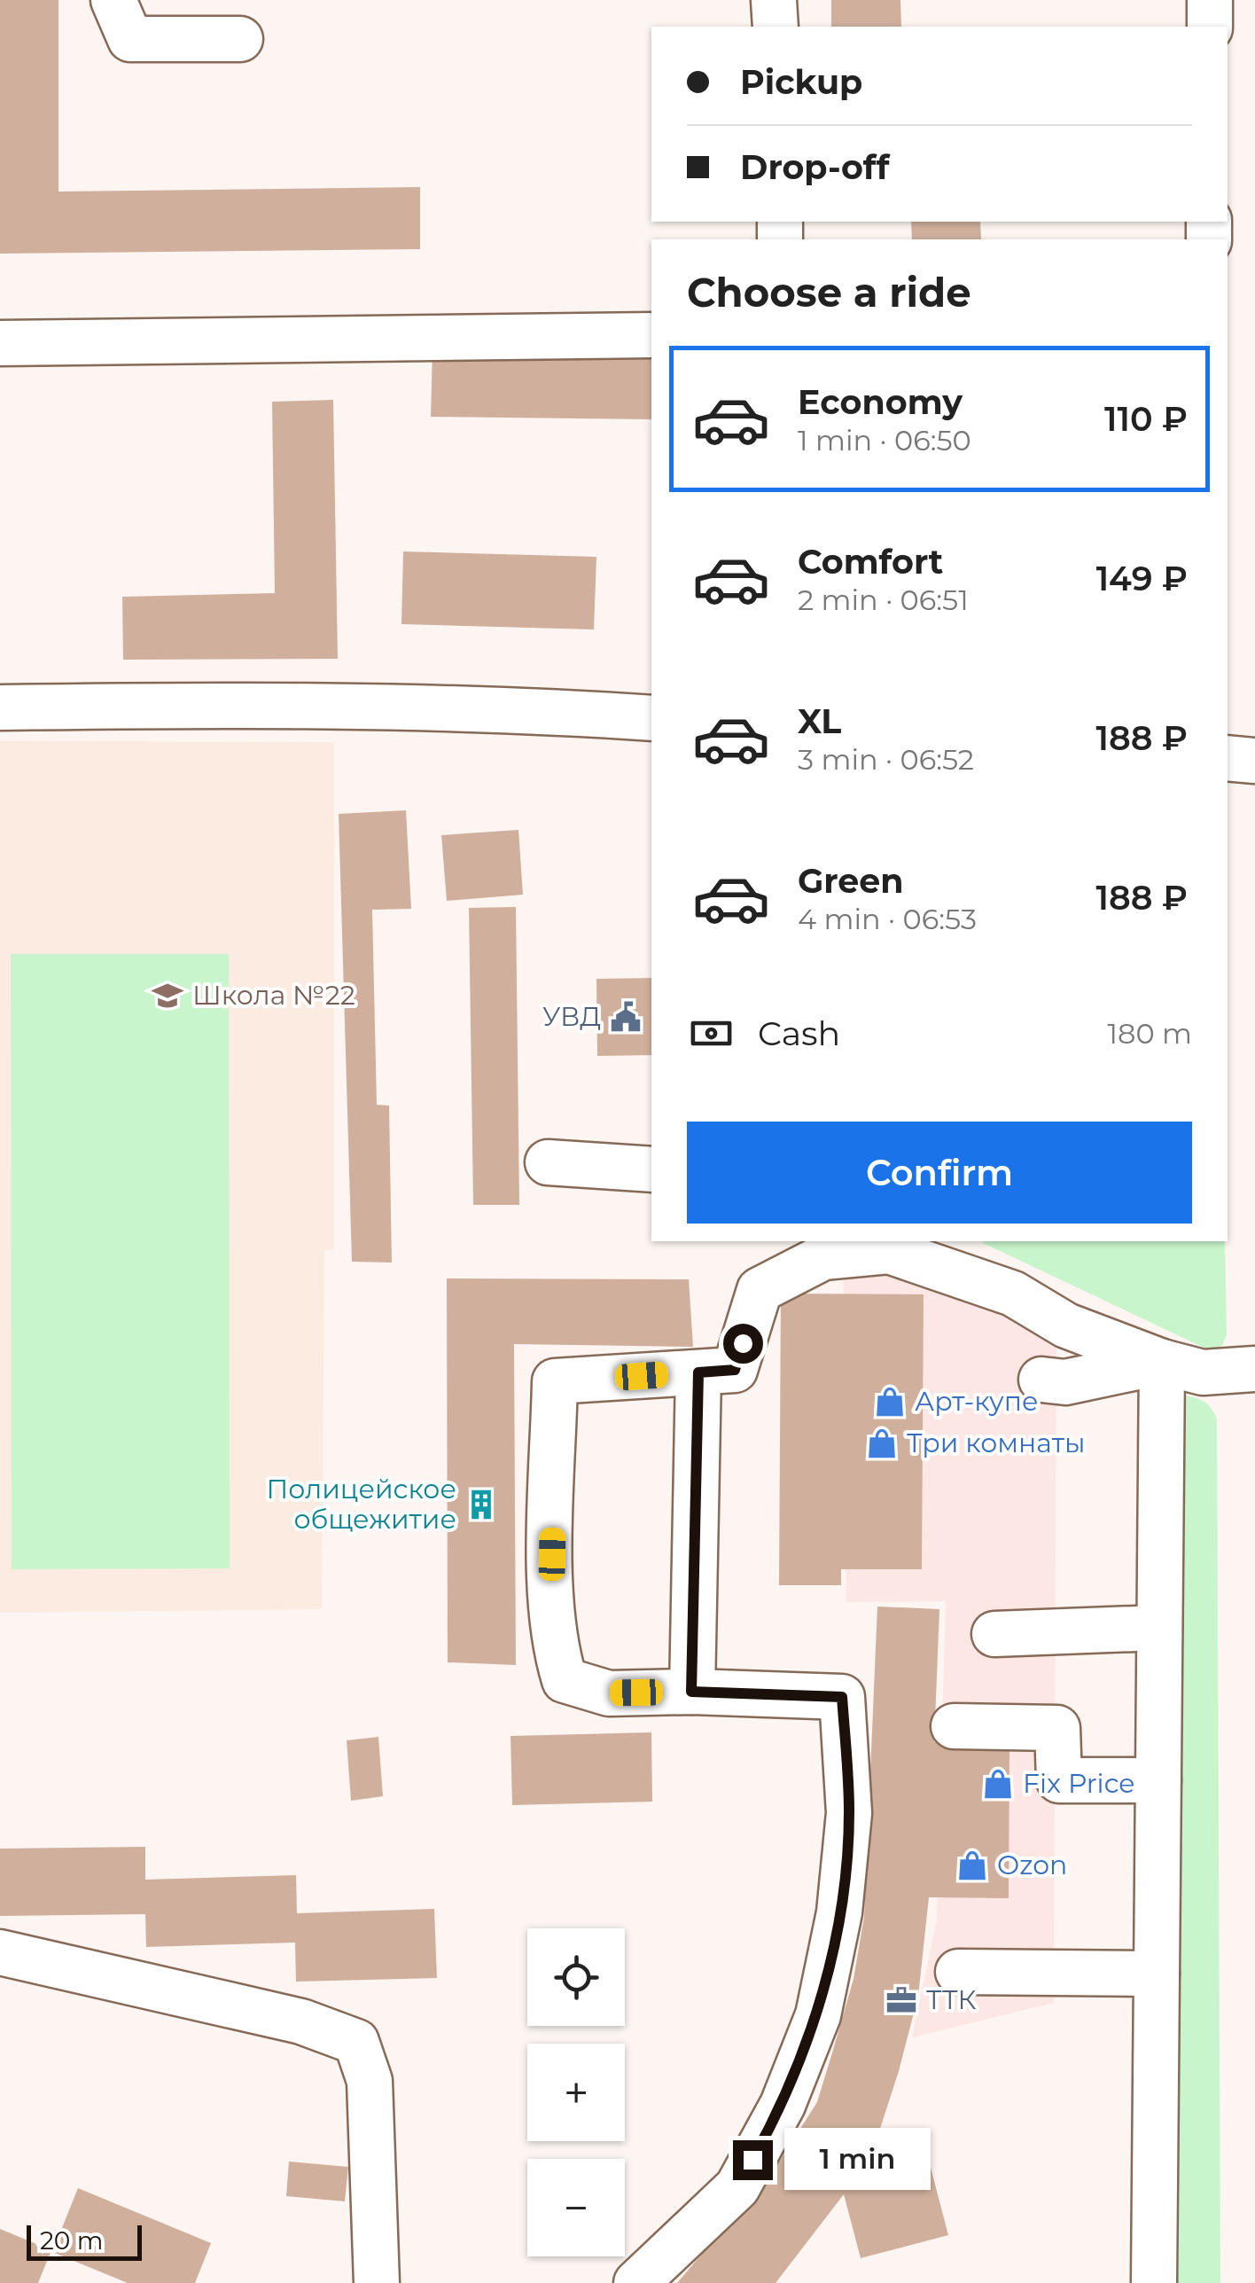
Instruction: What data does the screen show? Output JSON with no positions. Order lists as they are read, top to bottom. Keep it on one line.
{"places":{"school or university":["Школа №22"],"public building":["УВД"],"shop":["Арт-купе","Три комнаты","Fix Price","Ozon"],"building":["Полицейское общежитие"],"office":["ТТК"]},"scale_bar":"20 m","page":{"banner":["Pickup","Drop-off"],"heading":"Choose a ride","list":[{"name":"Economy","note":"1 min · 06:50","value":"110 ₽"},{"name":"Comfort","note":"2 min · 06:51","value":"149 ₽"},{"name":"XL","note":"3 min · 06:52","value":"188 ₽"},{"name":"Green","note":"4 min · 06:53","value":"188 ₽"}],"pay":["Cash","180 m"],"buttons":"Confirm","map_buttons":["+","−"],"bubble":"1 min","scale":"20 m"}}
